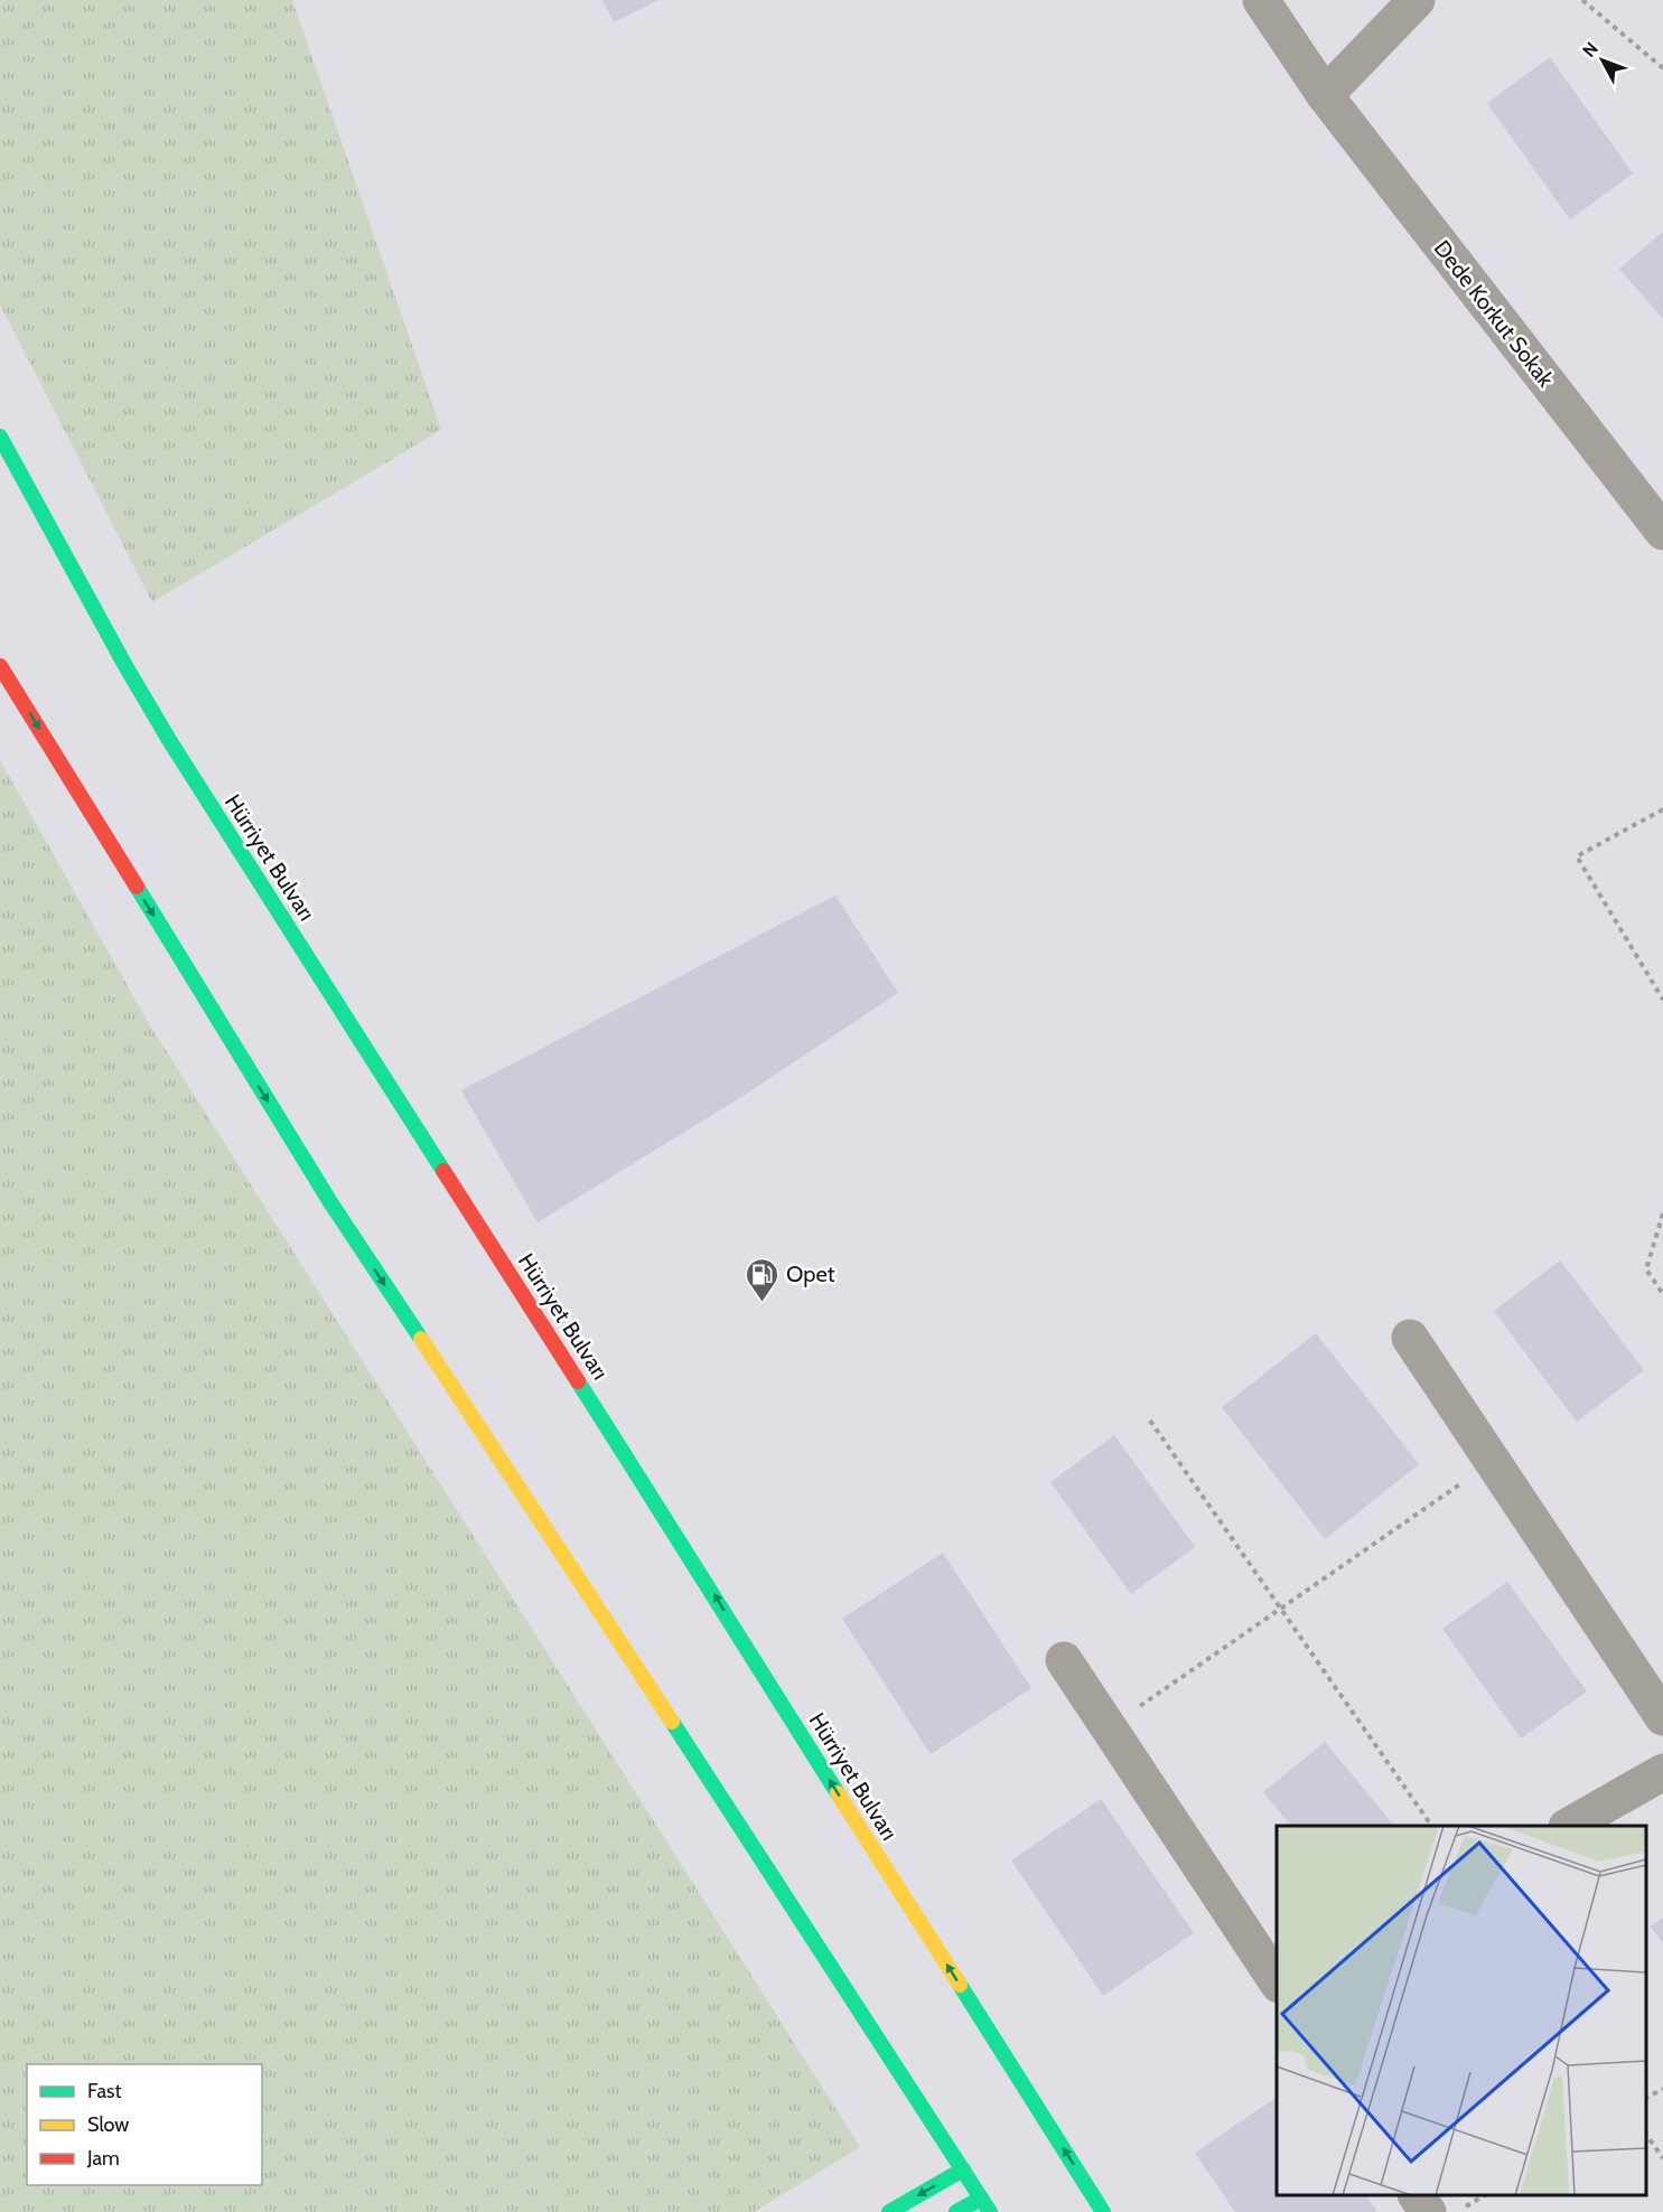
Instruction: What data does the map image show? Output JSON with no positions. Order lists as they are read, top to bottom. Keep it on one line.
{"streets":{"main road":["Hürriyet Bulvarı"],"street":["Dede Korkut Sokak"]},"places":{"fuel station":["Opet"]},"legend":["Fast","Slow","Jam"],"north":"top left"}
